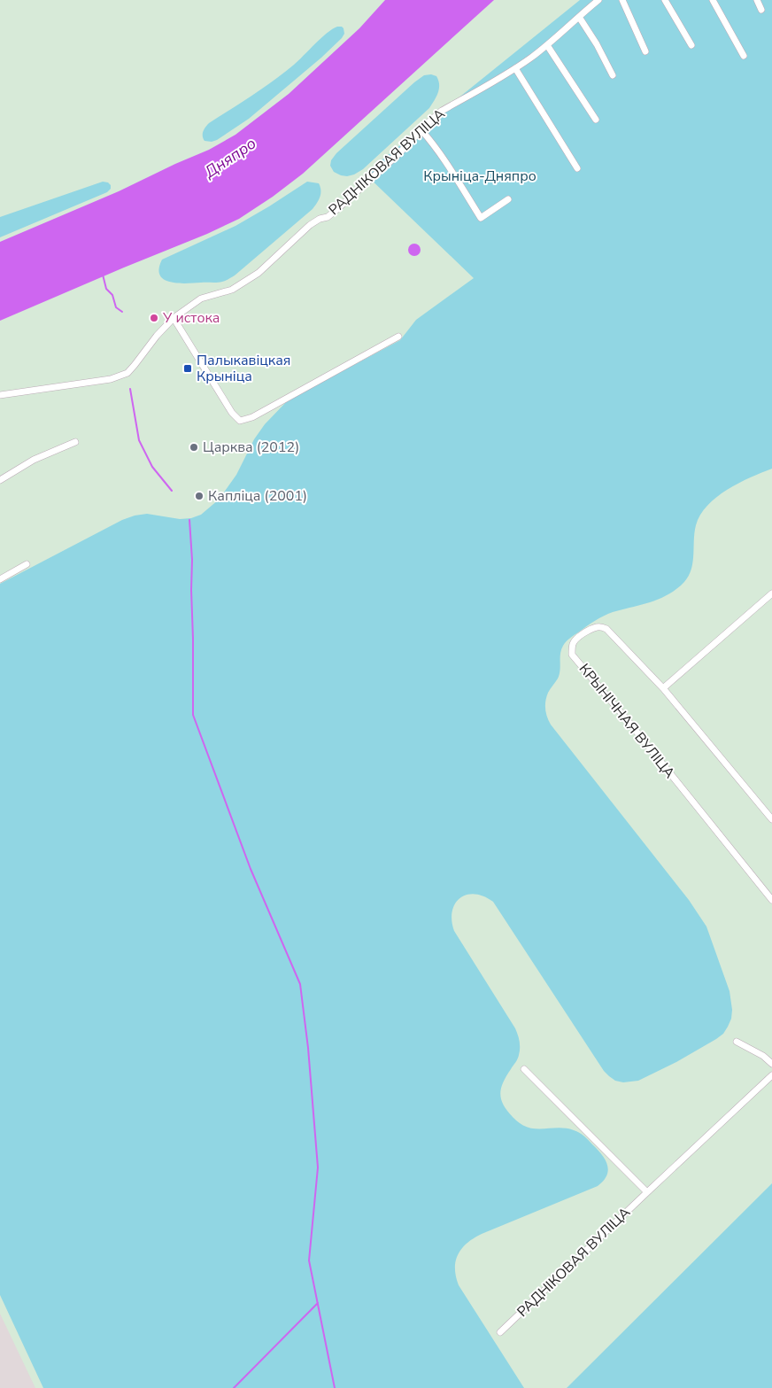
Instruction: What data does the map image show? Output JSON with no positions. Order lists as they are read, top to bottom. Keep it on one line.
{"streets":{"street":["РАДНІКОВАЯ ВУЛІЦА","КРЫНІЧНАЯ ВУЛІЦА"]},"water":["Дняпро"],"parks":["Крыніца-Дняпро"],"places":{"other":["У истока","Царква (2012)","Капліца (2001)"],"transit":["Палыкавіцкая Крыніца"]}}
